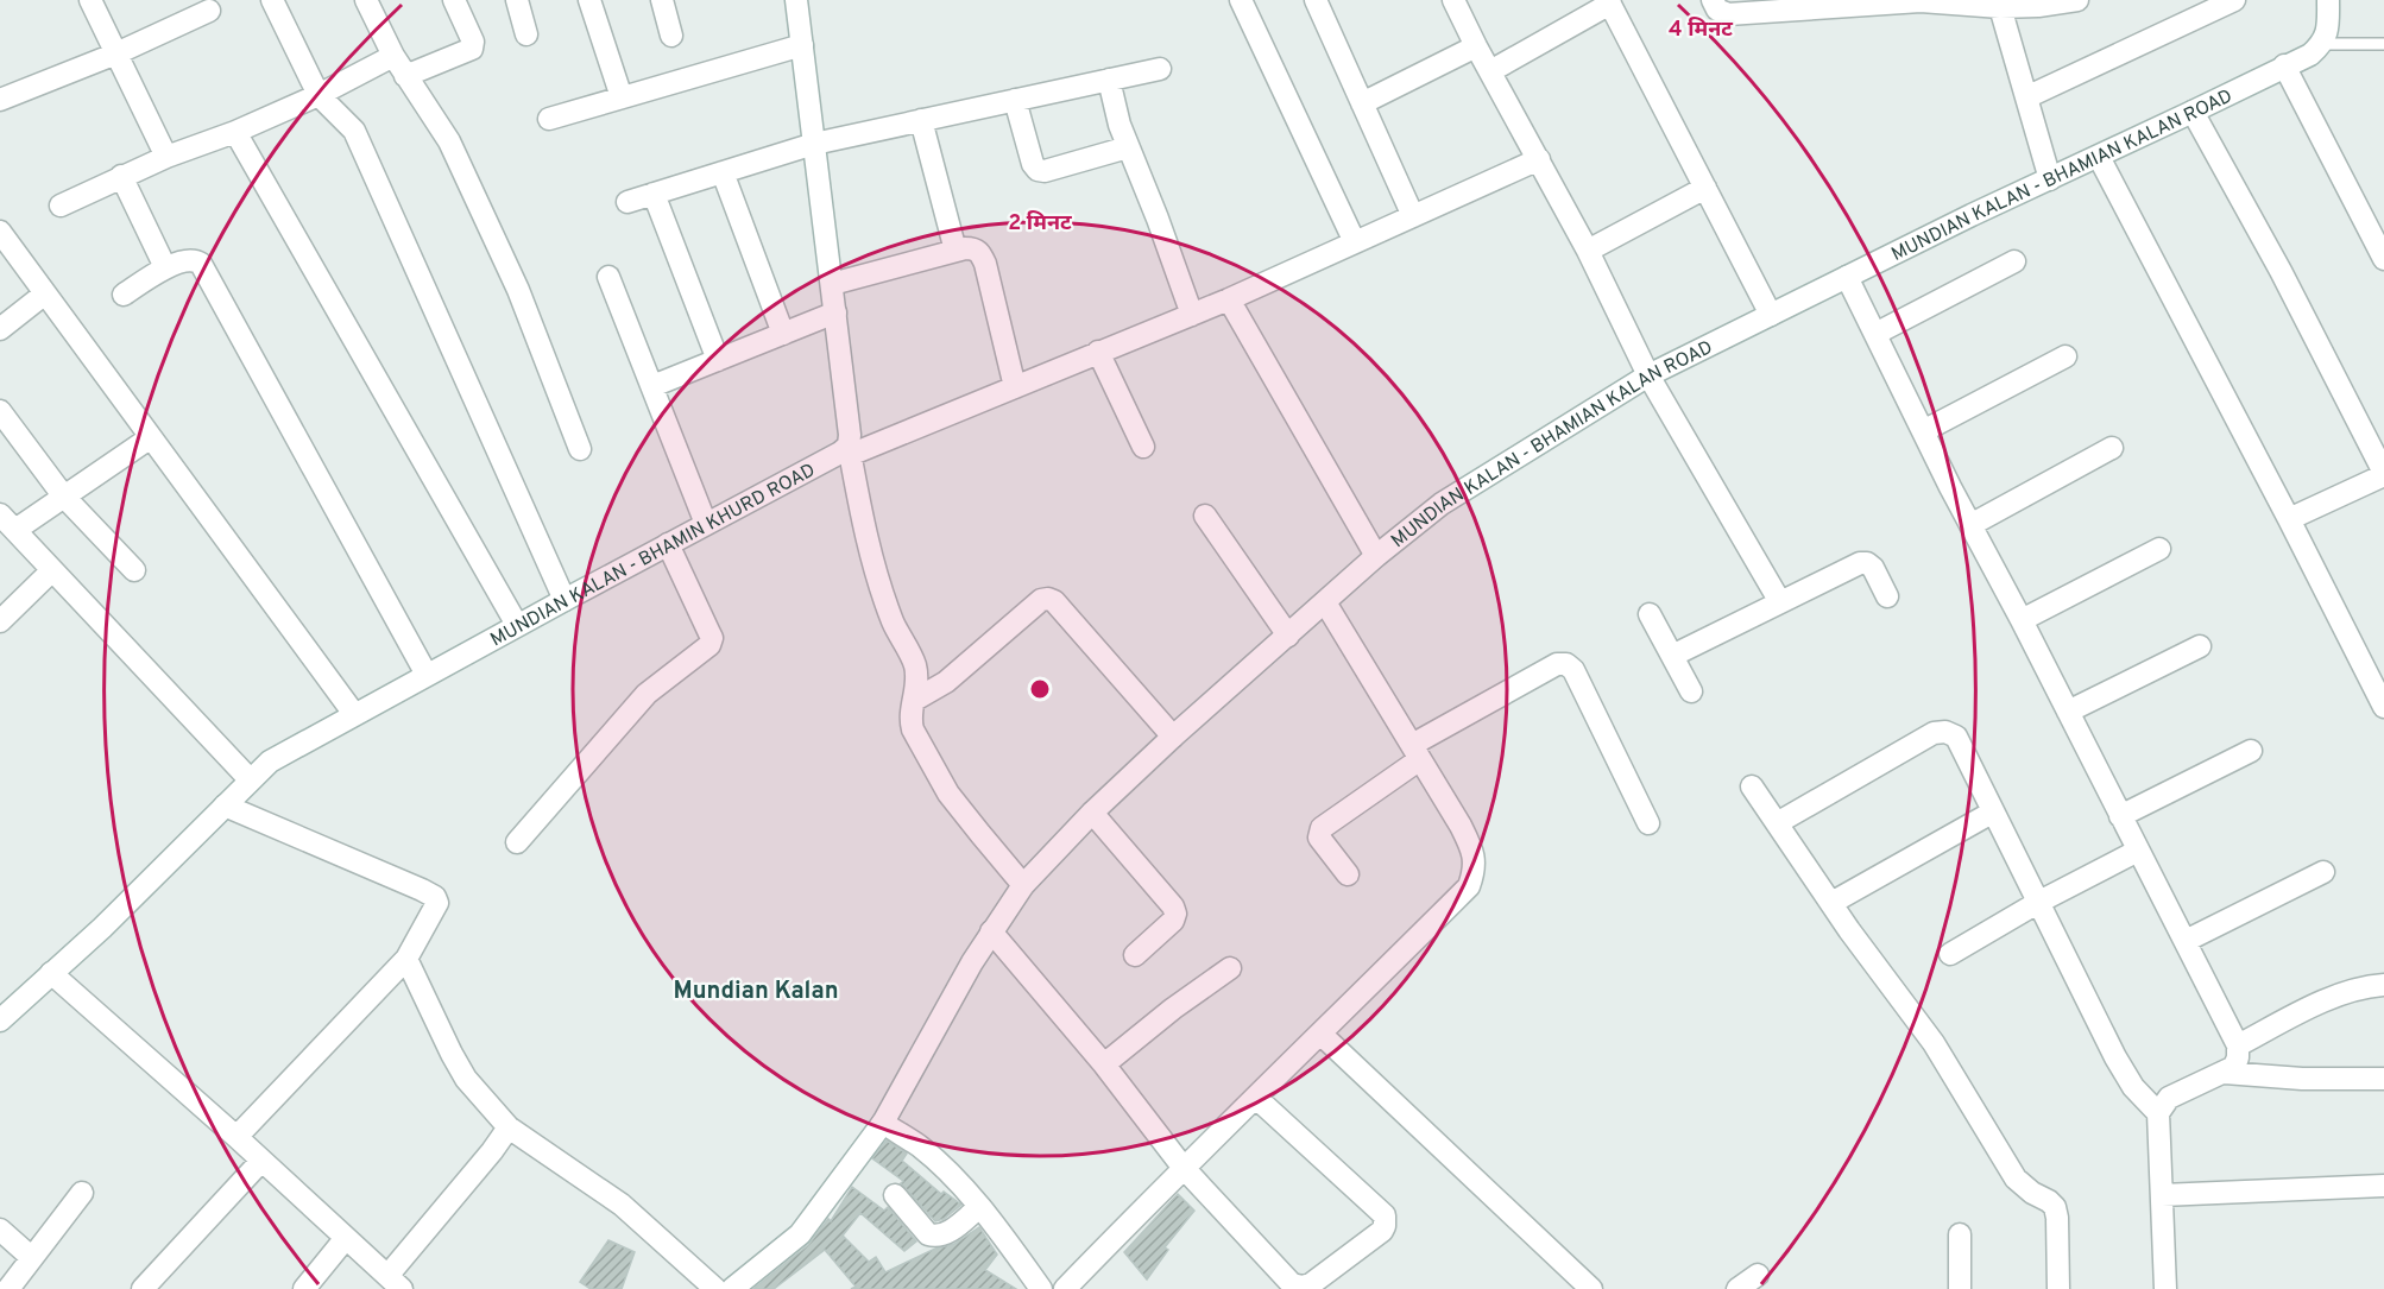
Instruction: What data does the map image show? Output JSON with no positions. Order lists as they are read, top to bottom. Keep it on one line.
{"streets":{"street":["MUNDIAN KALAN - BHAMIAN KALAN ROAD","MUNDIAN KALAN - BHAMIN KHURD ROAD"]},"districts":["Mundian Kalan"],"rings":["4 मिनट","2 मिनट"]}
